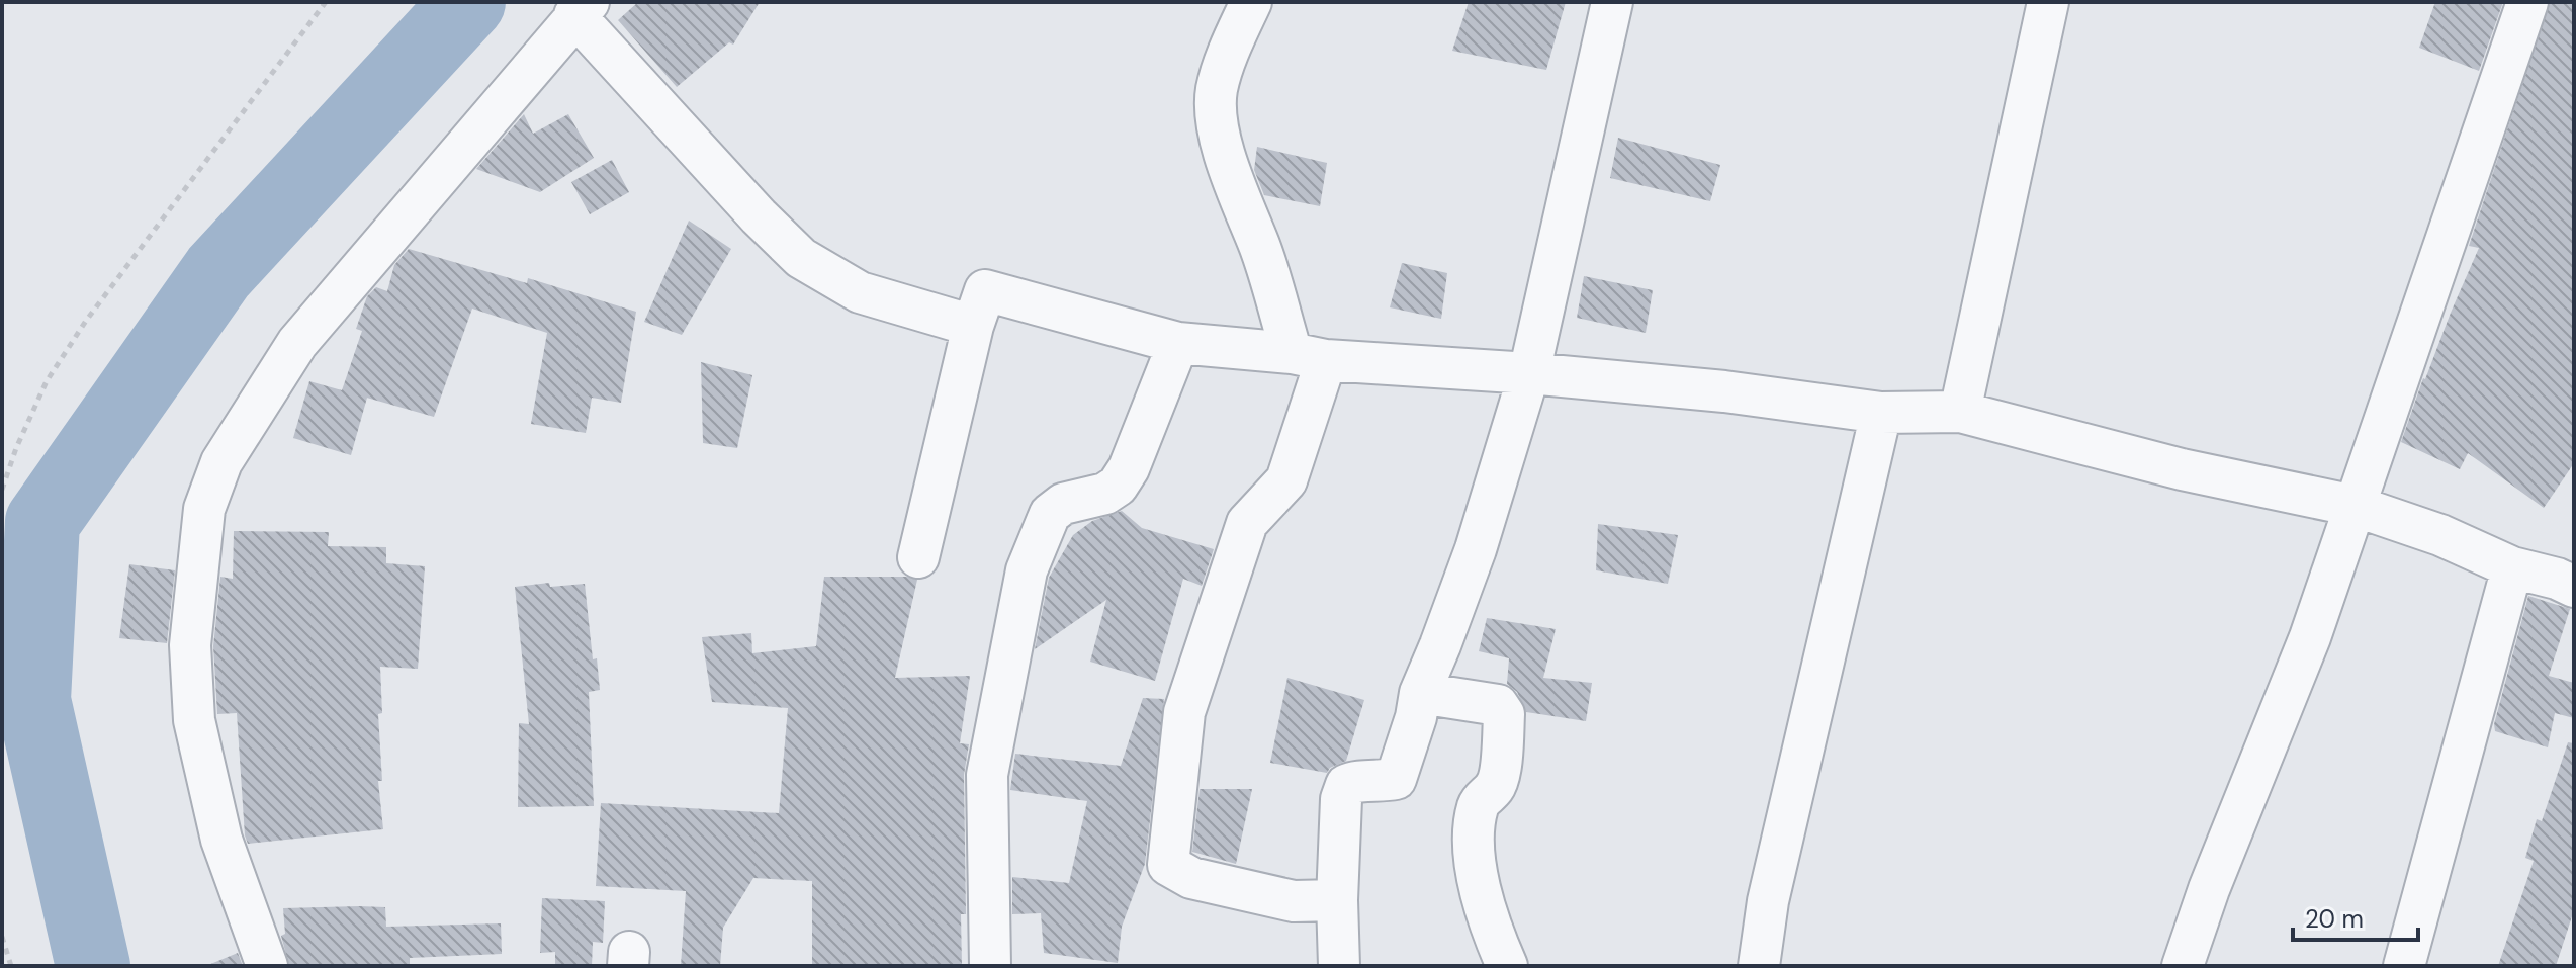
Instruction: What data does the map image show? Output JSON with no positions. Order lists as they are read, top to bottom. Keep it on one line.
{"scale_bar":"20 m"}
